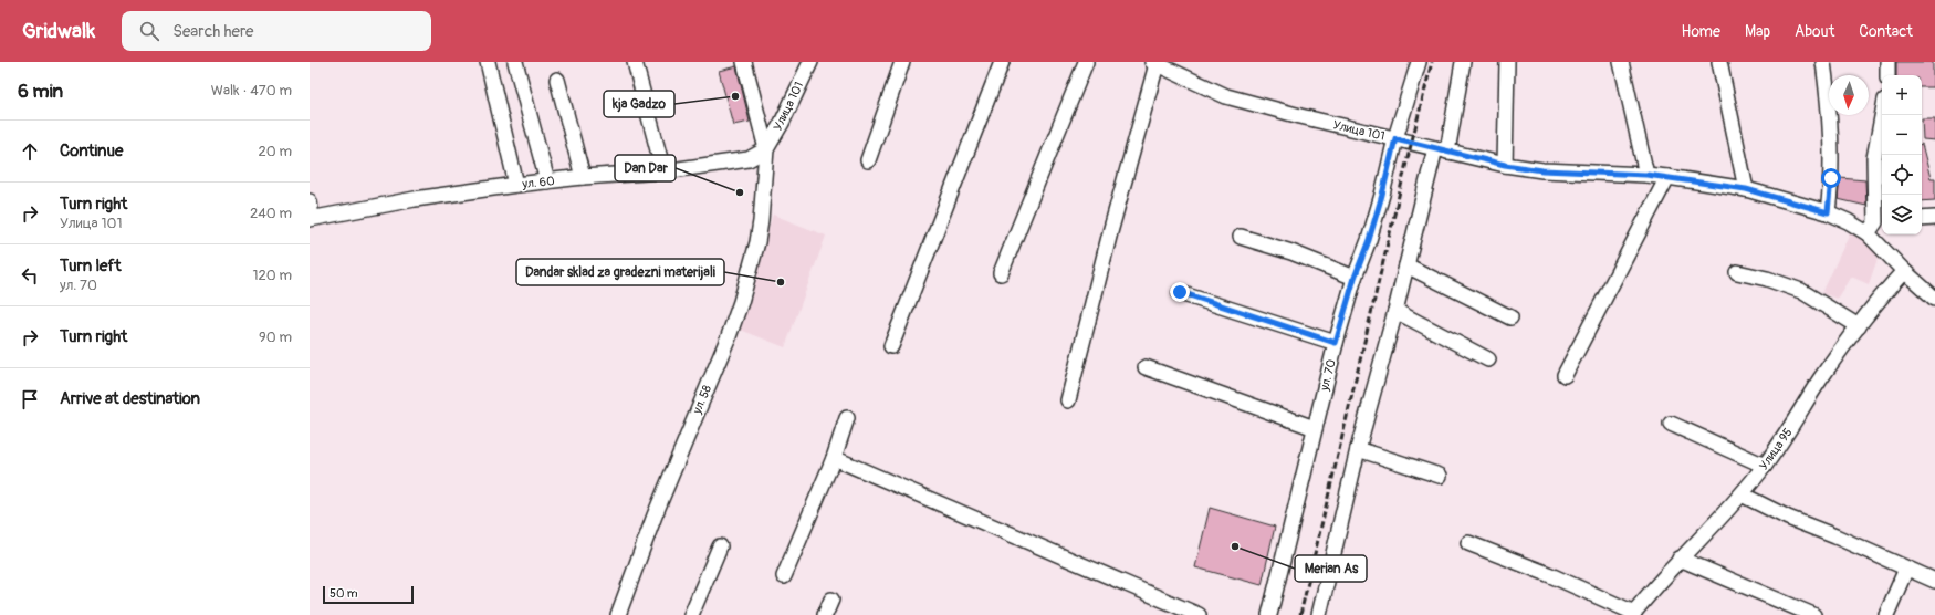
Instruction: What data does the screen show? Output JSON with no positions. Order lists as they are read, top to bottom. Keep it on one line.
{"streets":{"street":["Улица 101","ул. 60","ул. 70","ул. 58","Улица 95"]},"crossings":[["Улица 101","ул. 60"],["Улица 101","ул. 70"],["Улица 101","ул. 58"],["Улица 101","Улица 95"],["ул. 60","ул. 58"]],"places":["kja Gadzo","Dan Dar","Dandar sklad za gradezni materijali","Merian As"],"scale_bar":"50 m","north":"bottom","page":{"header":"Gridwalk","search":"Search here","nav":["Home","Map","About","Contact"],"heading":["6 min","Walk · 470 m"],"map_buttons":["+","−"],"list":[["Continue","20 m"],["Turn right","Улица 101","240 m"],["Turn left","ул. 70","120 m"],["Turn right","90 m"],"Arrive at destination"],"scale":"50 m"}}
